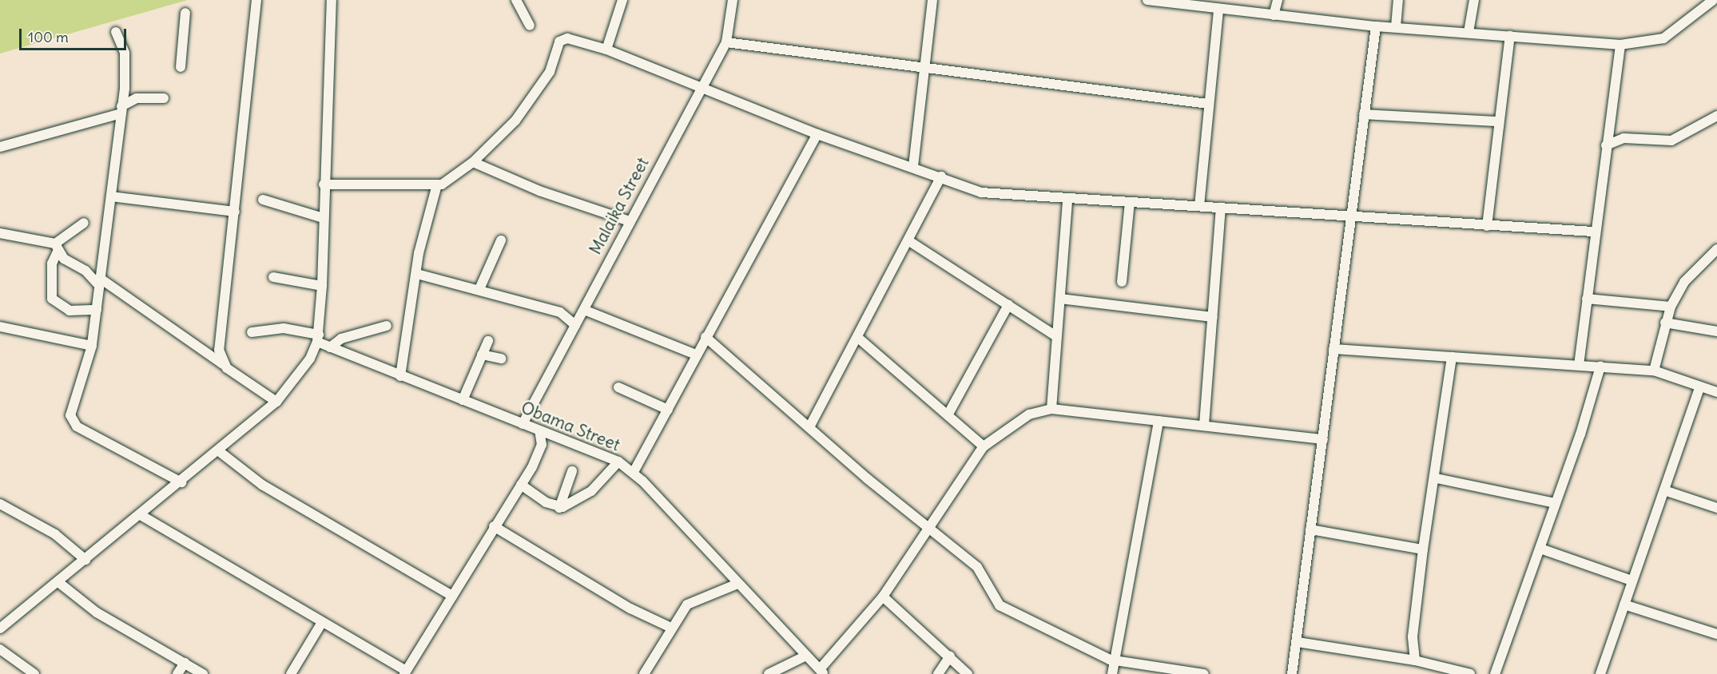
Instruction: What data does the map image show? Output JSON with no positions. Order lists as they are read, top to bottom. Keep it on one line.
{"streets":{"street":["Malaika Street","Obama Street"]},"crossings":[["Malaika Street","Obama Street"]],"scale_bar":"100 m"}
